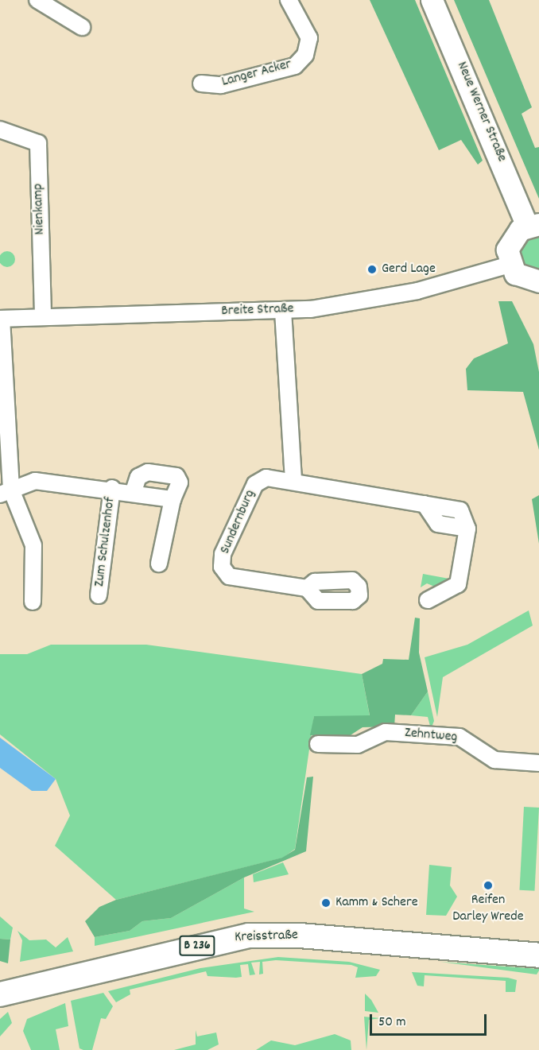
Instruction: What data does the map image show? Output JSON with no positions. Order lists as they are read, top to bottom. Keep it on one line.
{"streets":{"main road":["Neue Werner Straße","Kreisstraße","B 236"],"street":["Langer Acker","Nienkamp","Breite Straße","Sundernburg","Zum Schulzenhof","Zehntweg"]},"crossings":[["Nienkamp","Breite Straße"]],"places":["Gerd Lage","Reifen Darley Wrede","Kamm & Schere"],"scale_bar":"50 m"}
